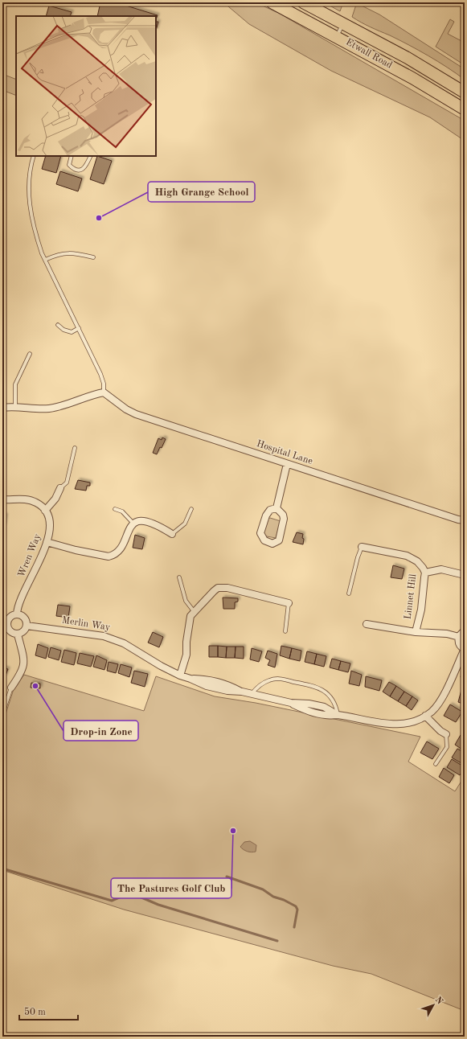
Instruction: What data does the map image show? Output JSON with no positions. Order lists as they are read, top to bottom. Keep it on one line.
{"streets":{"highway":["Etwall Road"],"street":["Hospital Lane","Wren Way","Linnet Hill","Merlin Way"]},"crossings":[["Wren Way","Merlin Way"]],"places":["High Grange School","Drop-in Zone","The Pastures Golf Club"],"scale_bar":"50 m","north":"top right"}
